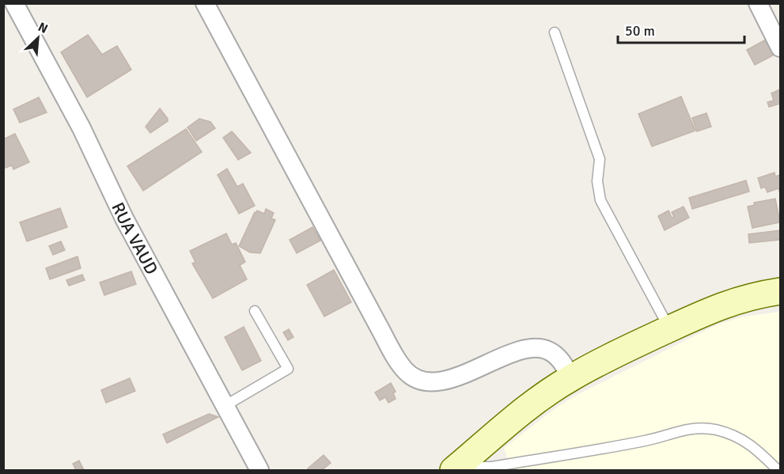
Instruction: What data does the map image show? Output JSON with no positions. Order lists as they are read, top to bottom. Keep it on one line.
{"streets":{"street":["RUA VAUD"]},"scale_bar":"50 m","north":"top right"}
